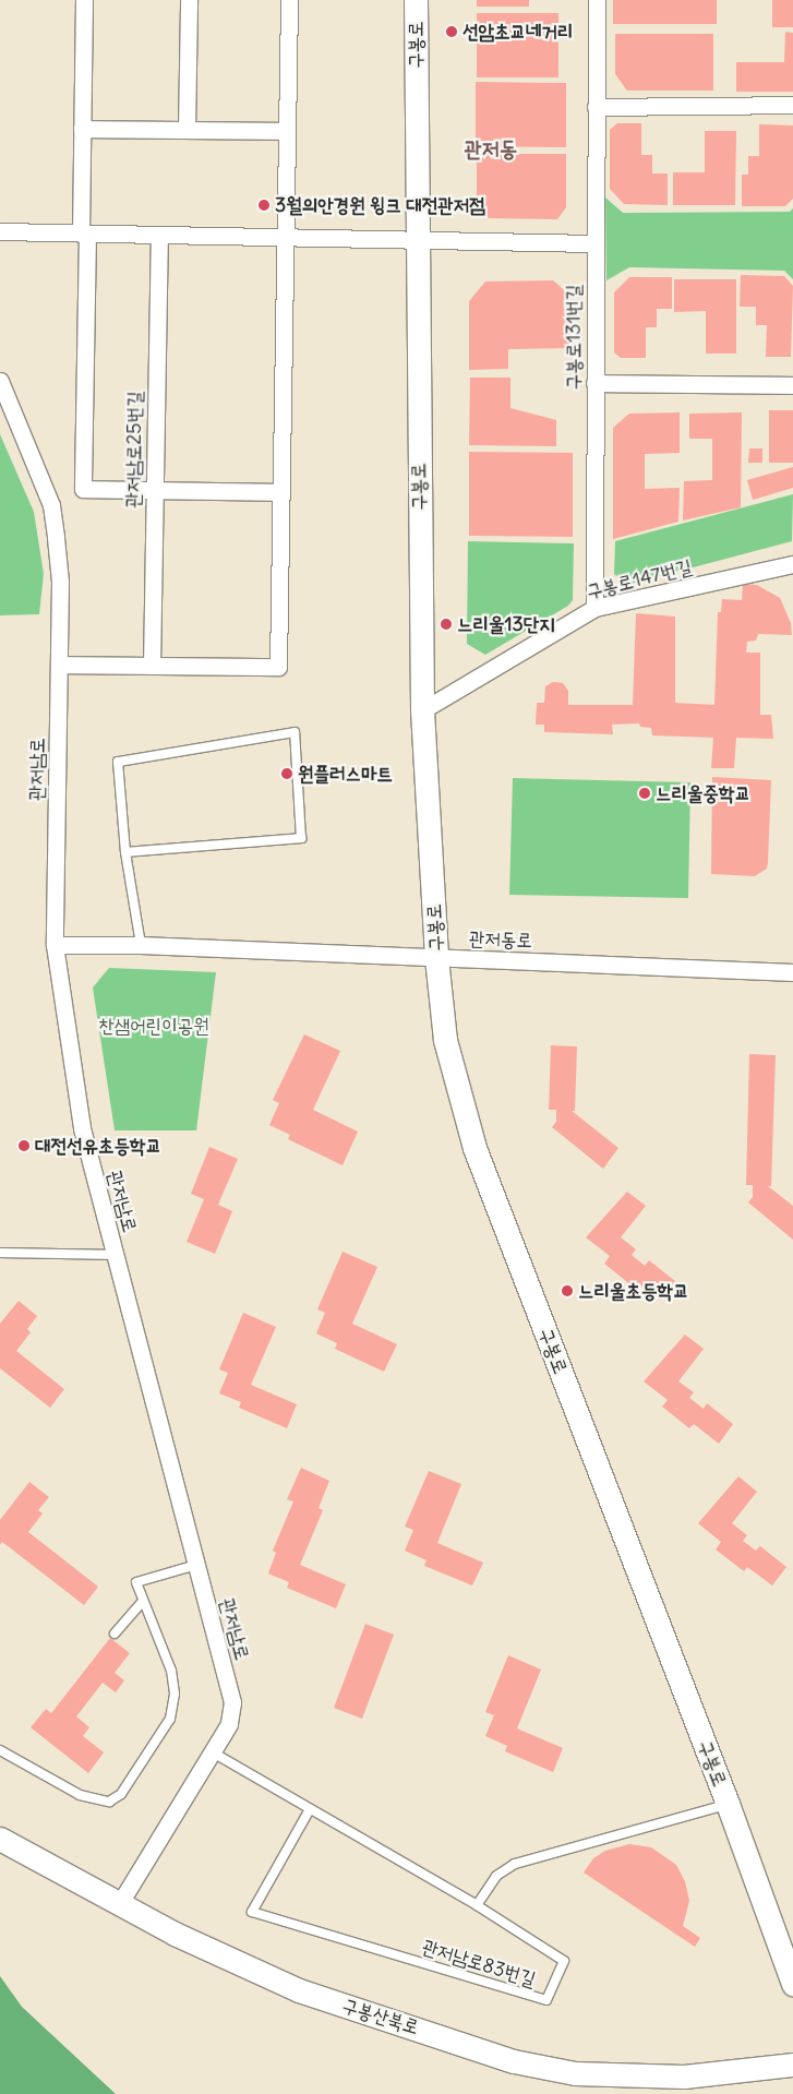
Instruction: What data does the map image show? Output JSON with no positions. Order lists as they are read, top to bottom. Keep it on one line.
{"streets":{"main road":["구봉로","구봉산북로"],"street":["구봉로131번길","관저남로25번길","구봉로147번길","관저남로","관저동로"],"lane":["관저남로83번길"]},"crossings":[["구봉로","구봉로147번길"],["구봉로","관저동로"],["구봉로","관저남로83번길"],["구봉로131번길","구봉로147번길"],["관저남로","관저동로"],["관저남로","관저남로83번길"],["관저남로","구봉산북로"]],"districts":["관저동"],"parks":["찬샘어린이공원"],"places":["선암초교네거리","3월의안경원 윙크 대전관저점","느리울13단지","원플러스마트","느리울중학교","대전선유초등학교","느리울초등학교"]}
